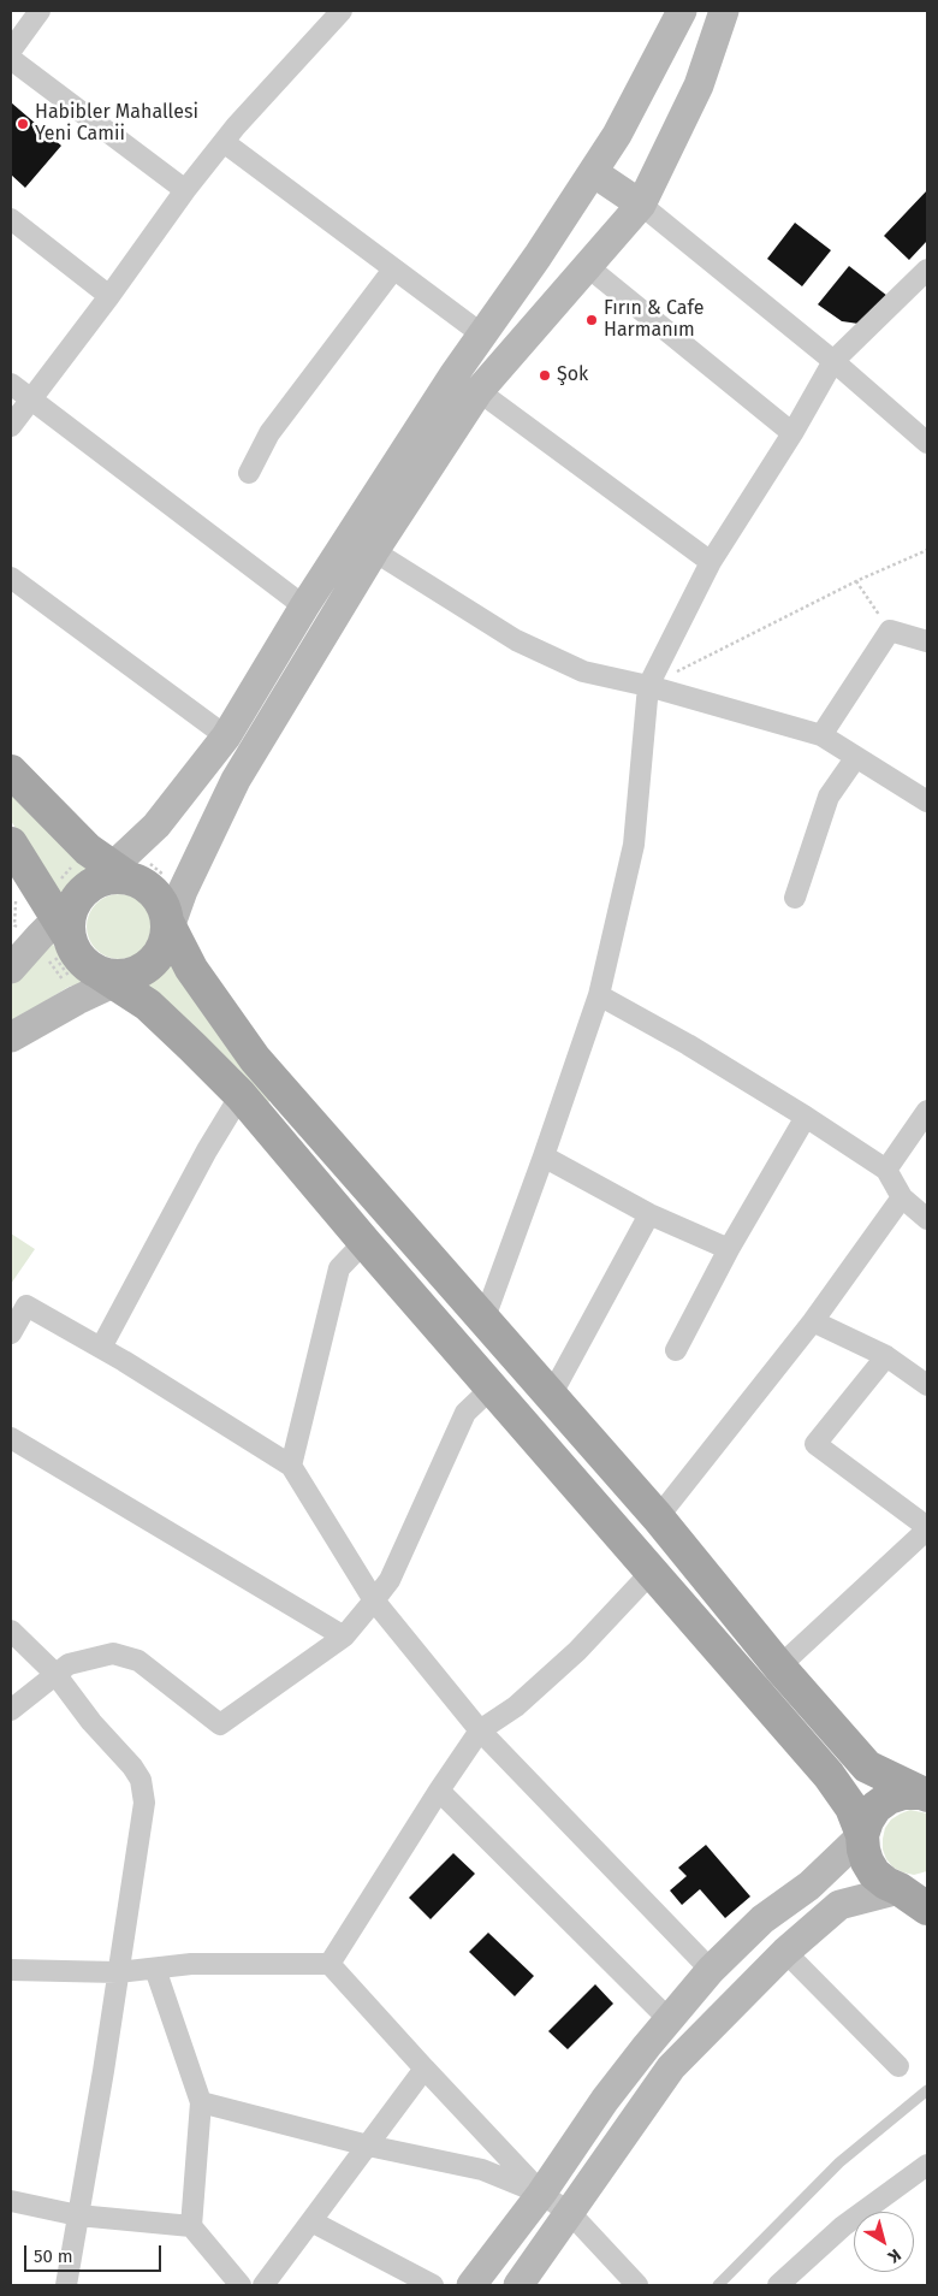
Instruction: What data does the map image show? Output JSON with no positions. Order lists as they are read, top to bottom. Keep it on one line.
{"places":["Habibler Mahallesi Yeni Camii","Fırın & Cafe Harmanım","Şok"],"scale_bar":"50 m","north":"bottom right"}
